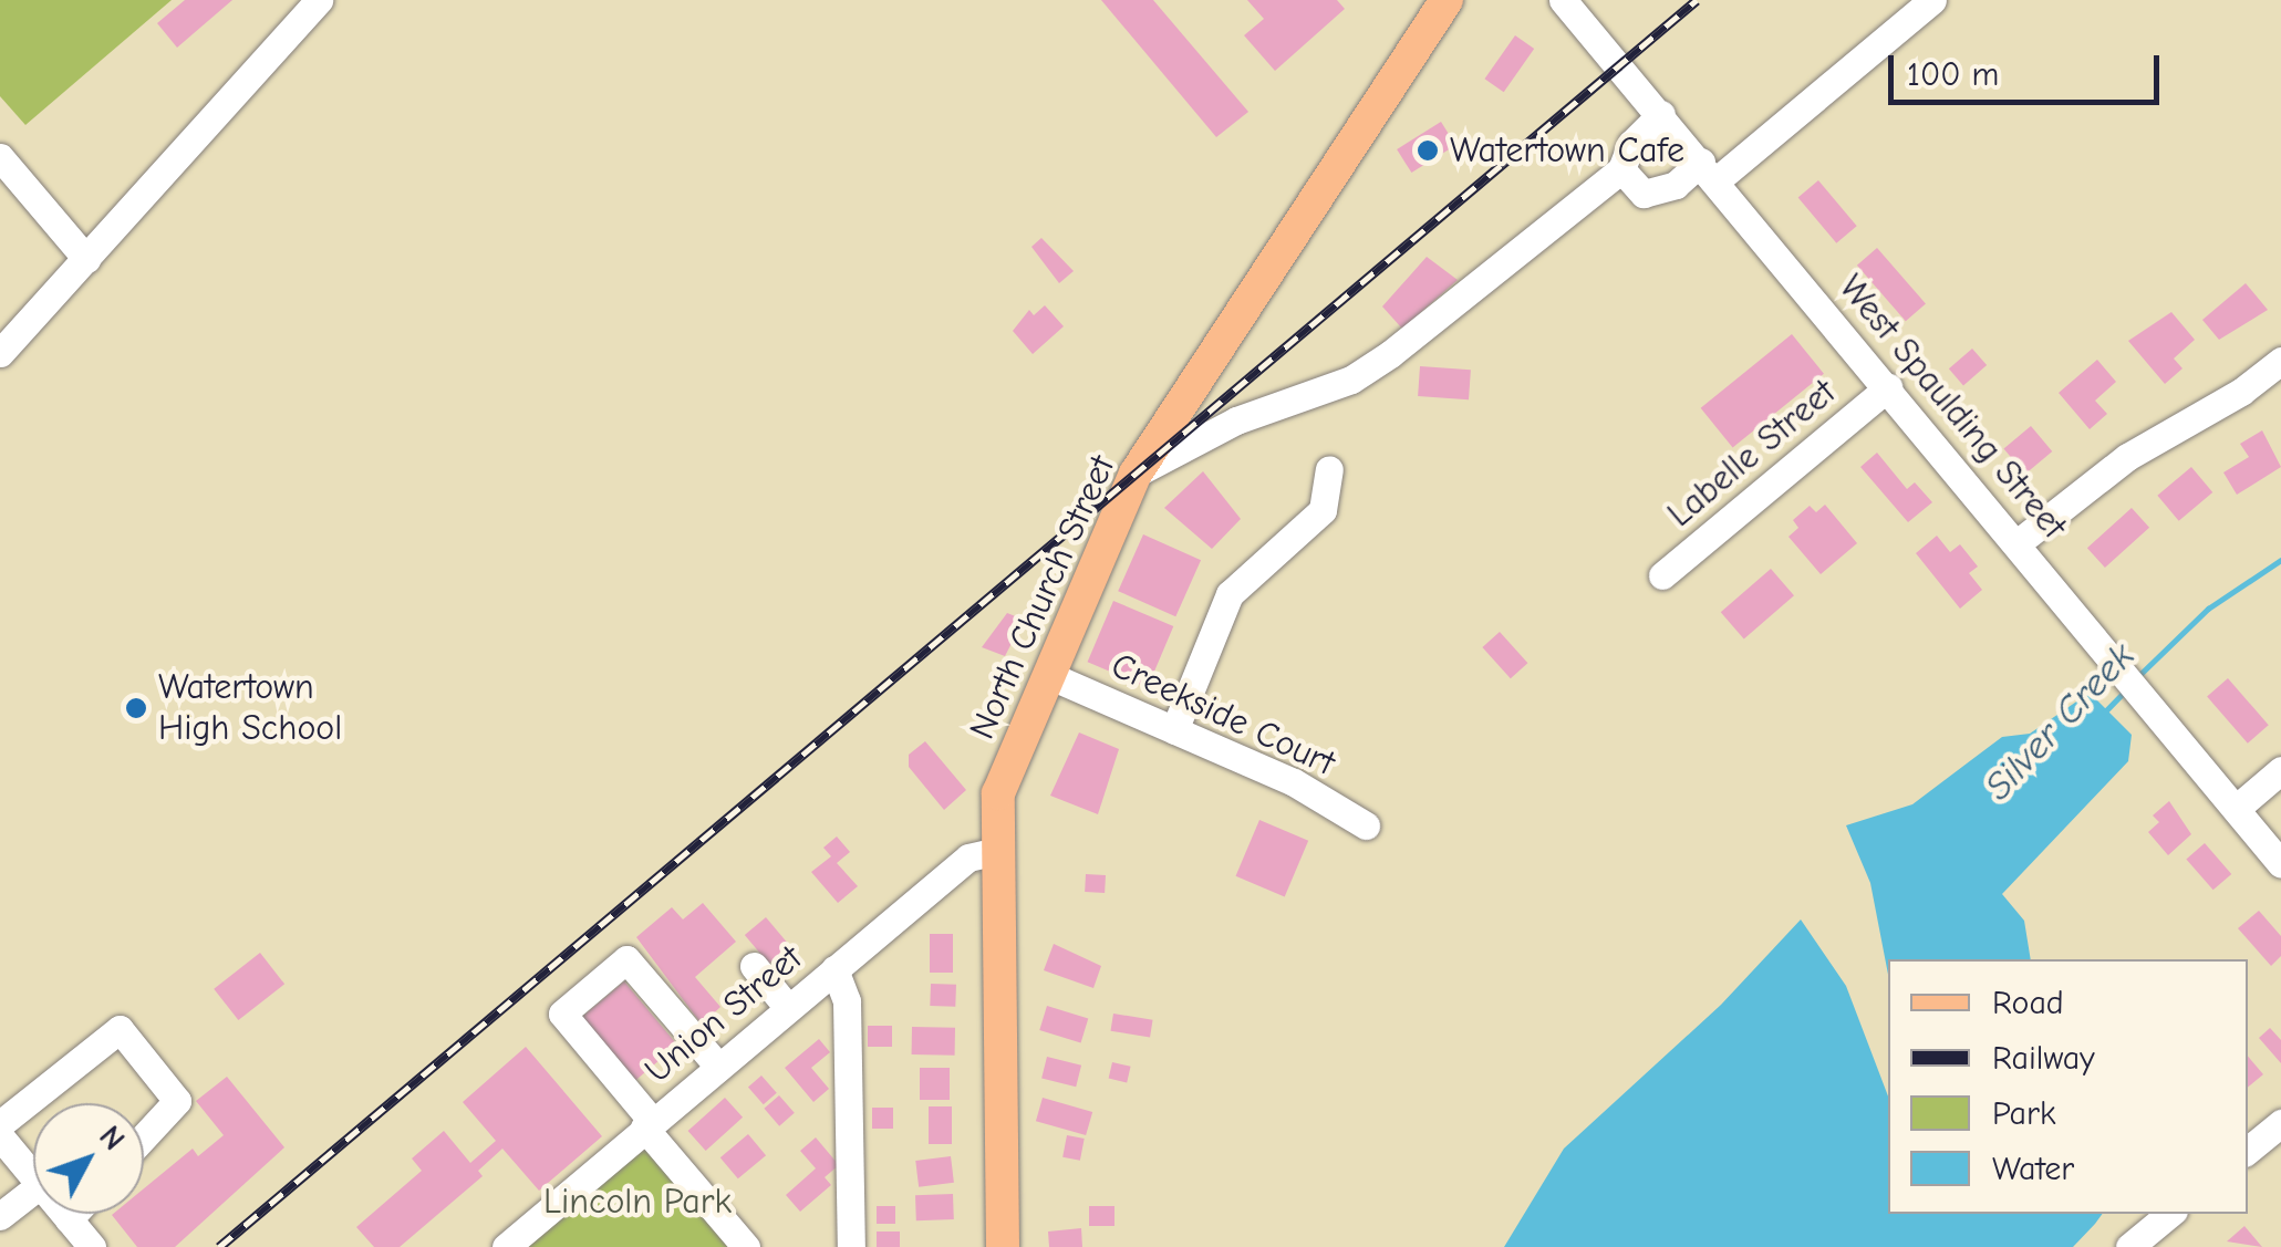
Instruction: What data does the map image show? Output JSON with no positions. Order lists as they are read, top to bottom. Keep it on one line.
{"streets":{"main road":["North Church Street"],"street":["West Spaulding Street","Labelle Street","Creekside Court","Union Street"]},"crossings":[["West Spaulding Street","Labelle Street"],["North Church Street","Creekside Court"],["North Church Street","Union Street"]],"water":["Silver Creek"],"parks":["Lincoln Park"],"places":["Watertown Cafe","Watertown High School"],"legend":["Road","Railway","Park","Water"],"scale_bar":"100 m","north":"top right"}
